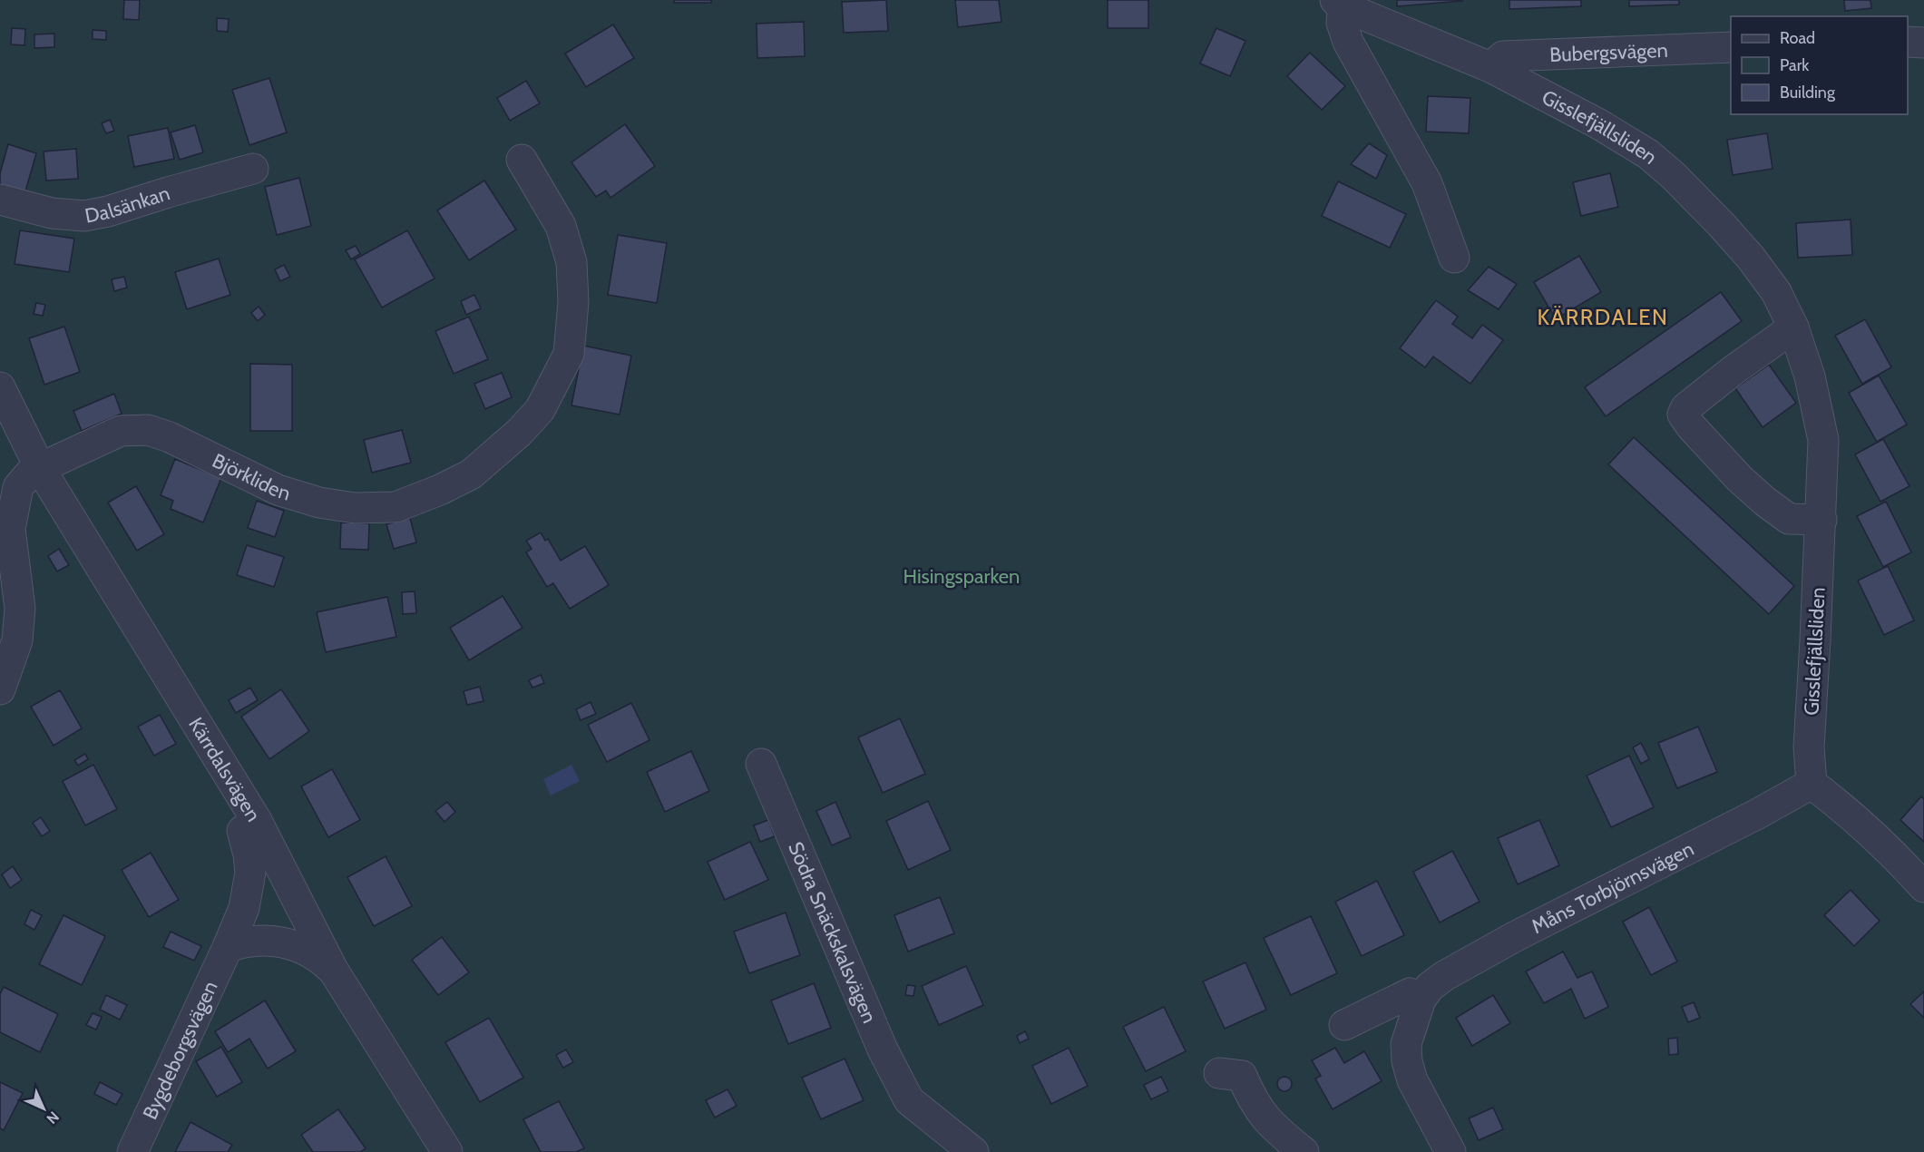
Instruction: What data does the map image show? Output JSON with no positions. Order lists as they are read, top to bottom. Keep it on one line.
{"streets":{"street":["Bubergsvägen","Gisslefjällsliden","Dalsänkan","Björkliden","Kärrdalsvägen","Måns Torbjörnsvägen","Södra Snäckskalsvägen","Bygdeborgsvägen"]},"crossings":[["Bubergsvägen","Gisslefjällsliden"],["Gisslefjällsliden","Måns Torbjörnsvägen"],["Björkliden","Kärrdalsvägen"],["Kärrdalsvägen","Bygdeborgsvägen"]],"districts":["KÄRRDALEN"],"parks":["Hisingsparken"],"legend":["Road","Park","Building"],"north":"bottom right"}
